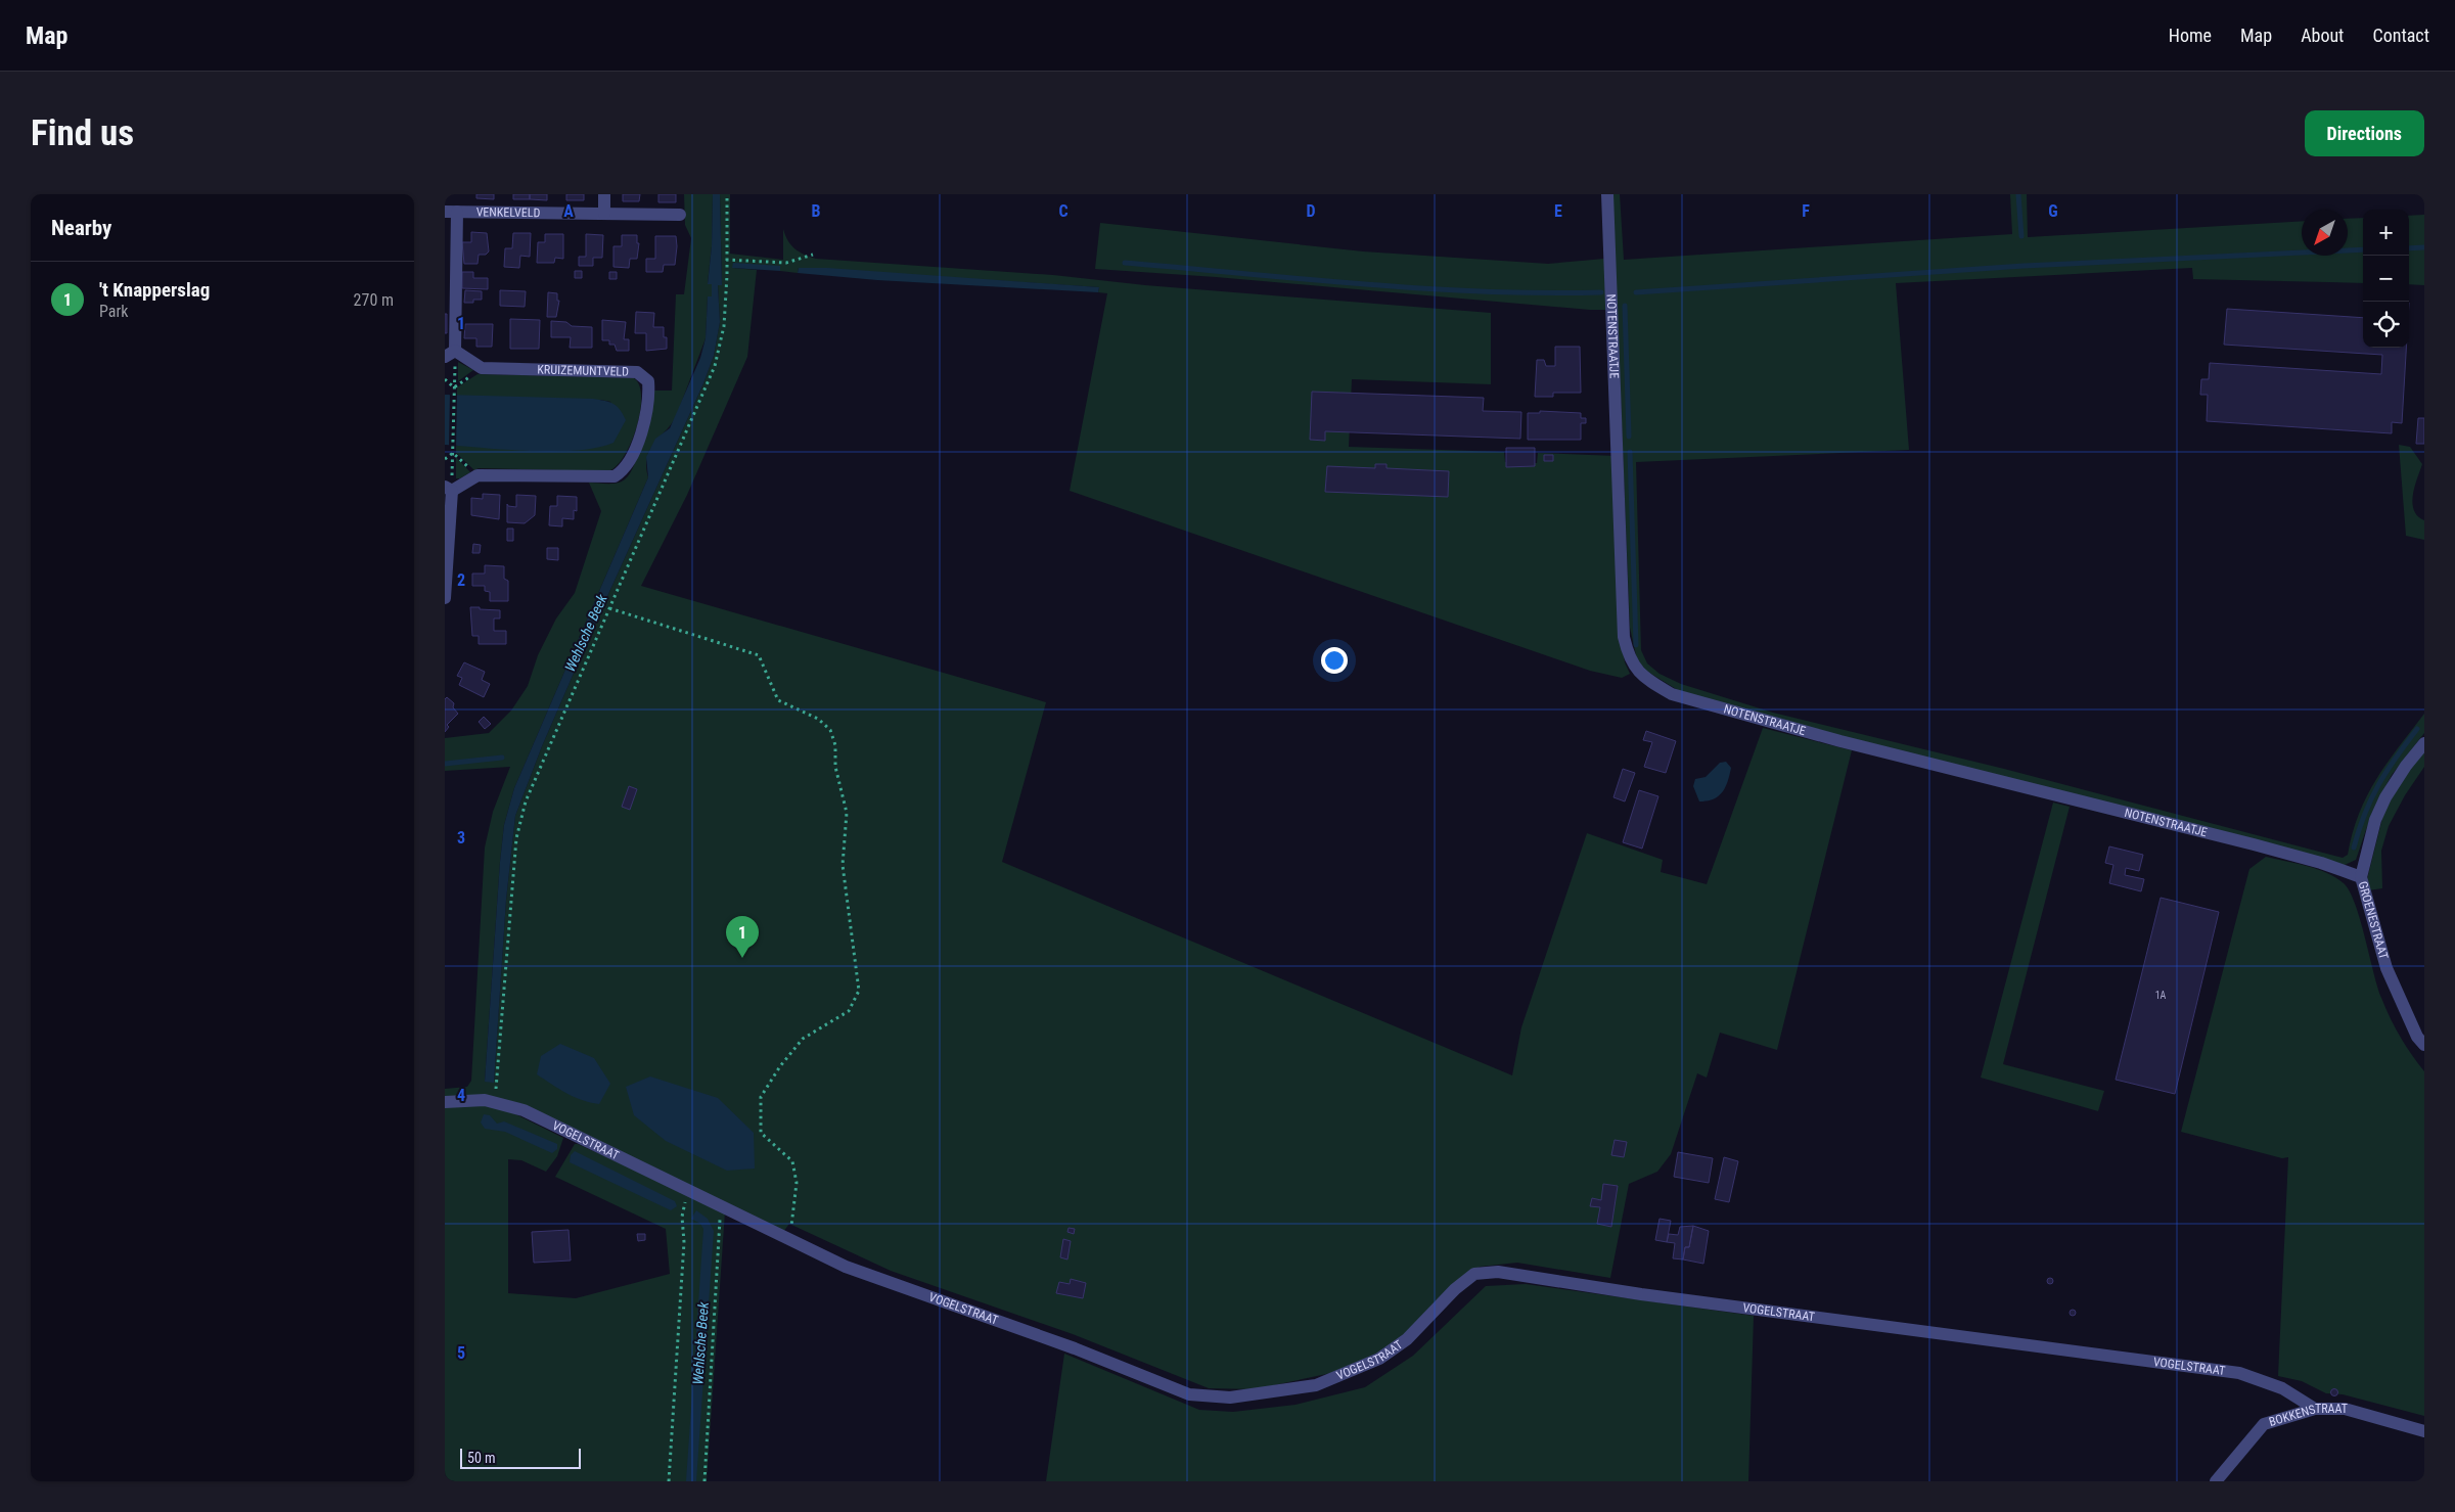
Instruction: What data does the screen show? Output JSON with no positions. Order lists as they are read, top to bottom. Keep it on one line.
{"streets":{"street":["VENKELVELD","NOTENSTRAATJE","KRUIZEMUNTVELD","GROENESTRAAT","VOGELSTRAAT","BOKKENSTRAAT"]},"crossings":[["NOTENSTRAATJE","GROENESTRAAT"],["VOGELSTRAAT","BOKKENSTRAAT"]],"water":["Wehlsche Beek"],"house_numbers":["1A"],"scale_bar":"50 m","north":"bottom left","page":{"header":"Map","nav":["Home","Map","About","Contact"],"buttons":"Directions","title":"Find us","heading":"Nearby","map_buttons":["+","−"],"list":[{"mark":"1","name":"'t Knapperslag","note":"Park","value":"270 m"}],"pins":"1","scale":"50 m"},"grid":{"columns":["A","B","C","D","E","F","G"],"rows":["1","2","3","4","5"]}}
